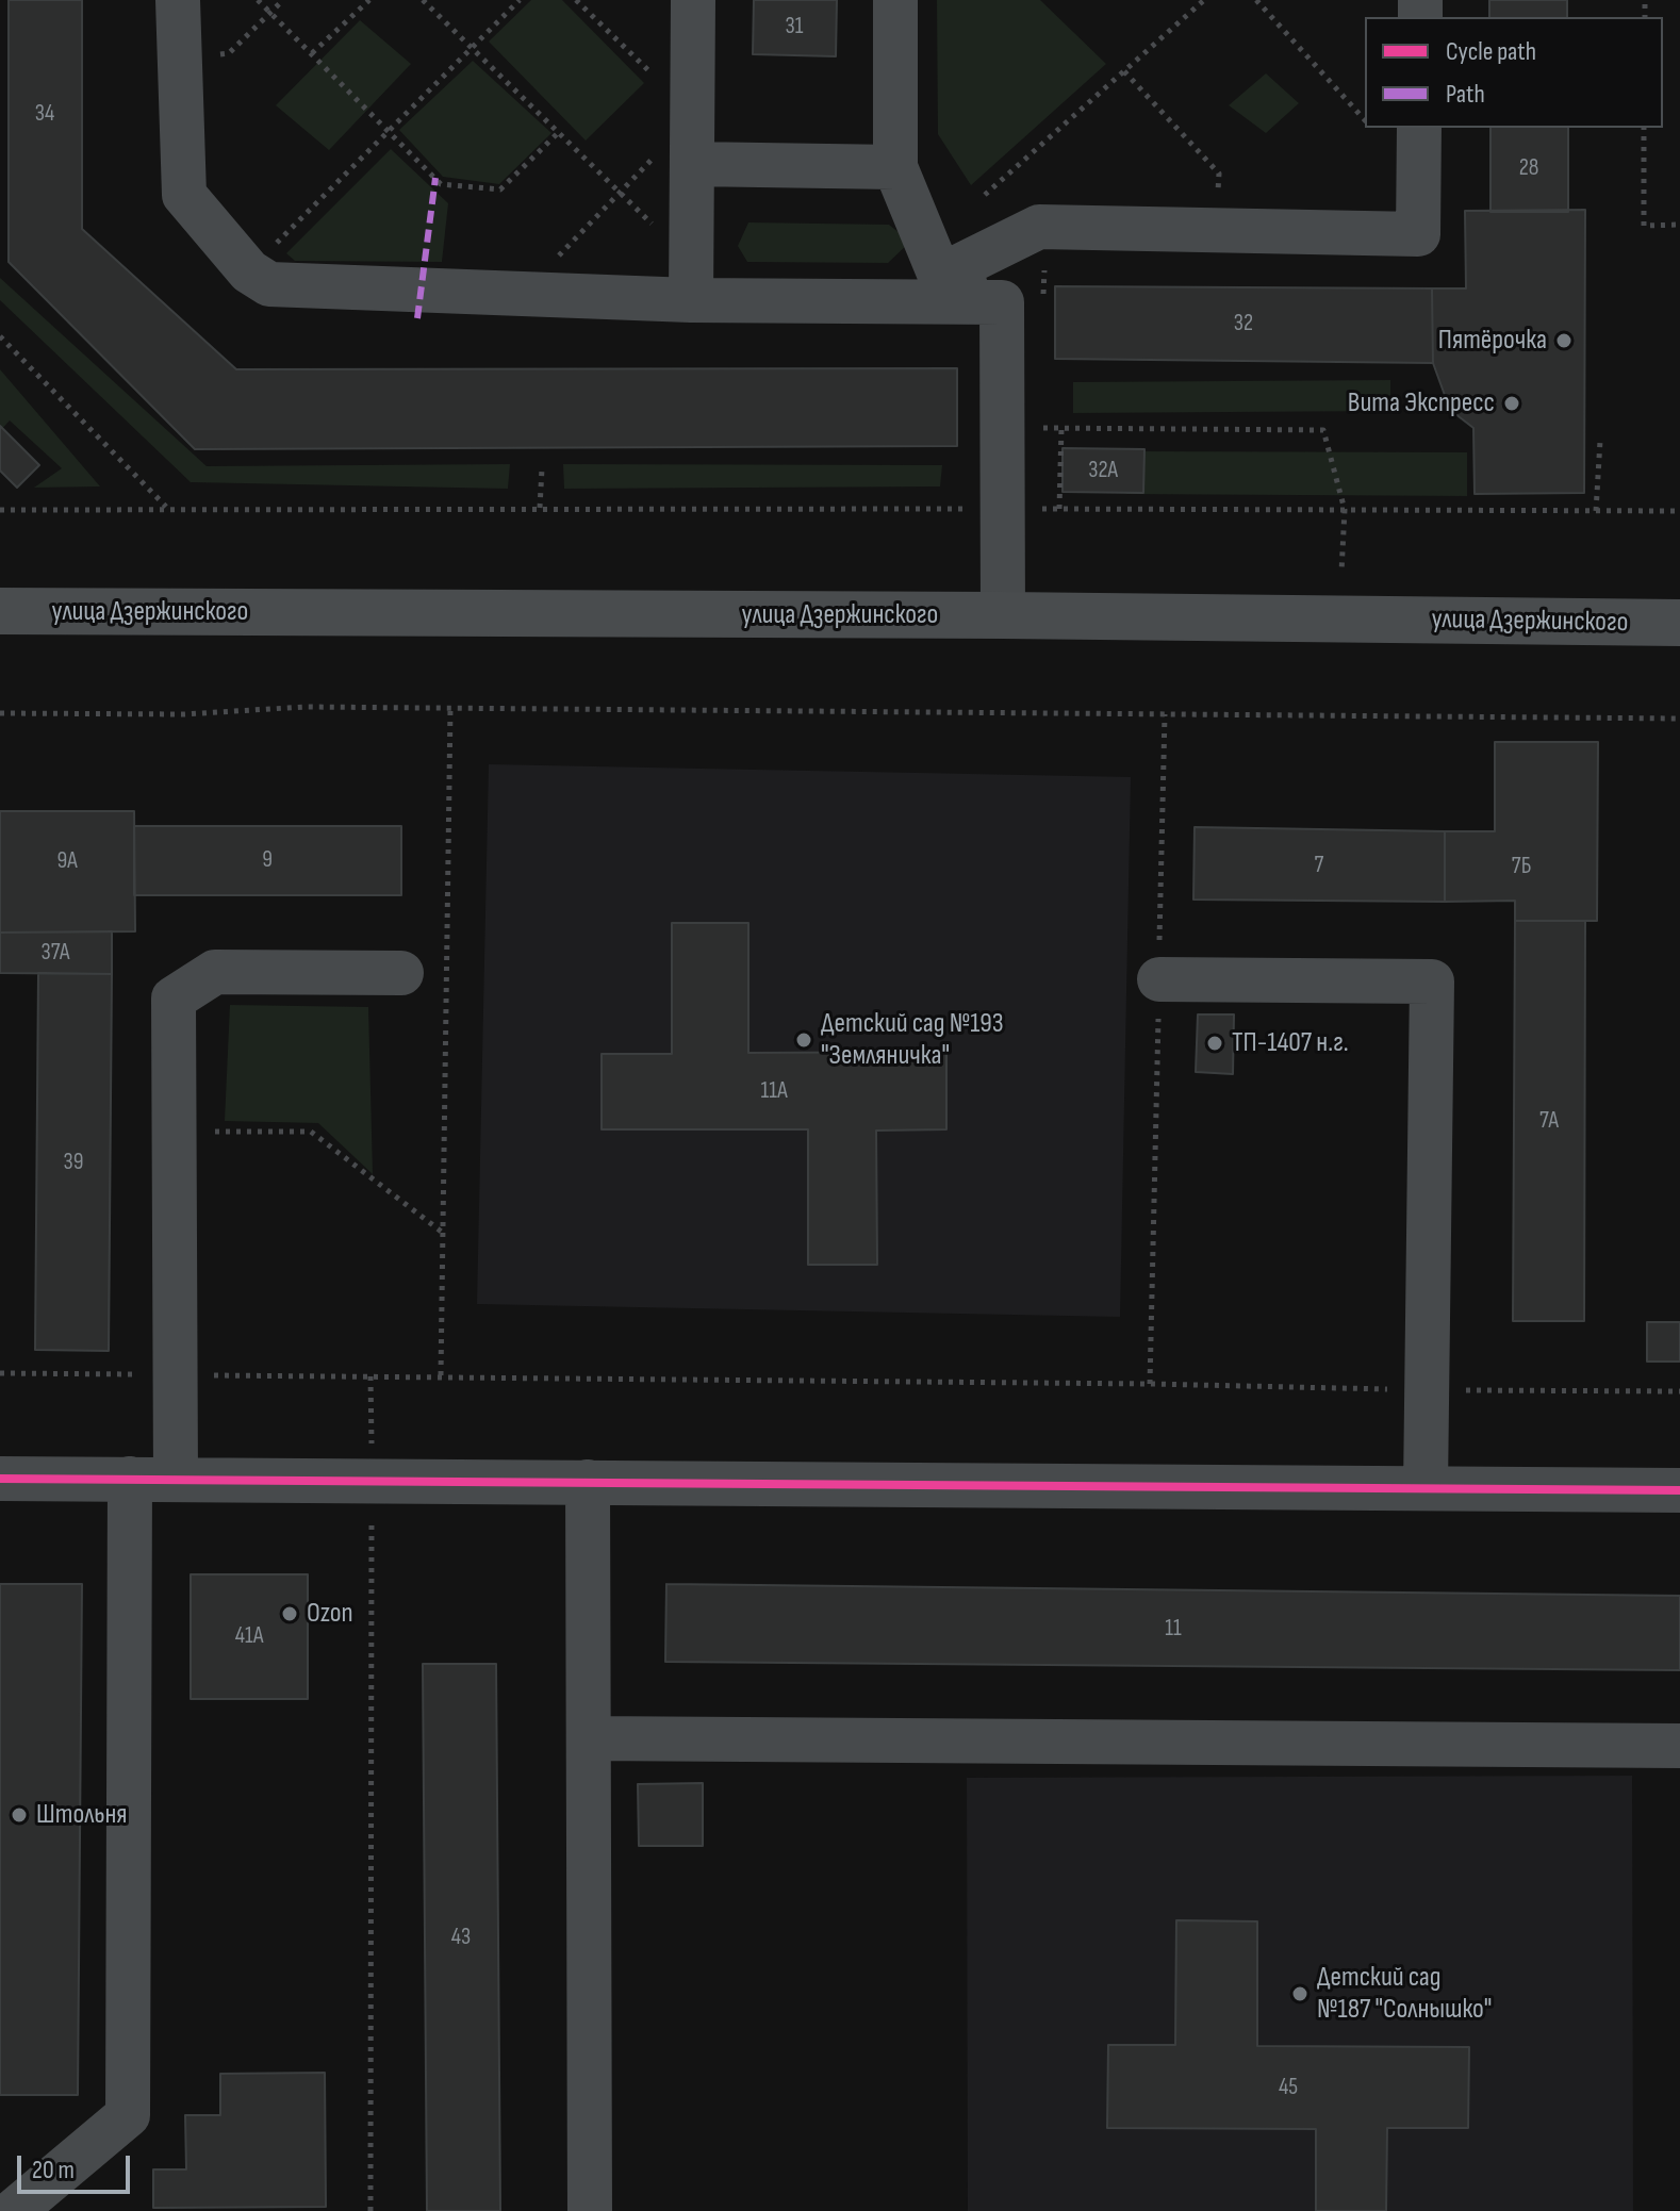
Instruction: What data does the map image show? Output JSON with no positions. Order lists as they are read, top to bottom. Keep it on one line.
{"streets":{"main road":["улица Дзержинского"]},"places":["Пятёрочка","Вита Экспресс","Детский сад №193 \"Земляничка\"","ТП-1407 н.г.","Ozon","Штольня","Детский сад №187 \"Солнышко\""],"house_numbers":["31","34","28","32","32А","9","9А","7","7Б","37А","11А","7А","39","11","41А","43","45"],"legend":["Cycle path","Path"],"scale_bar":"20 m"}
